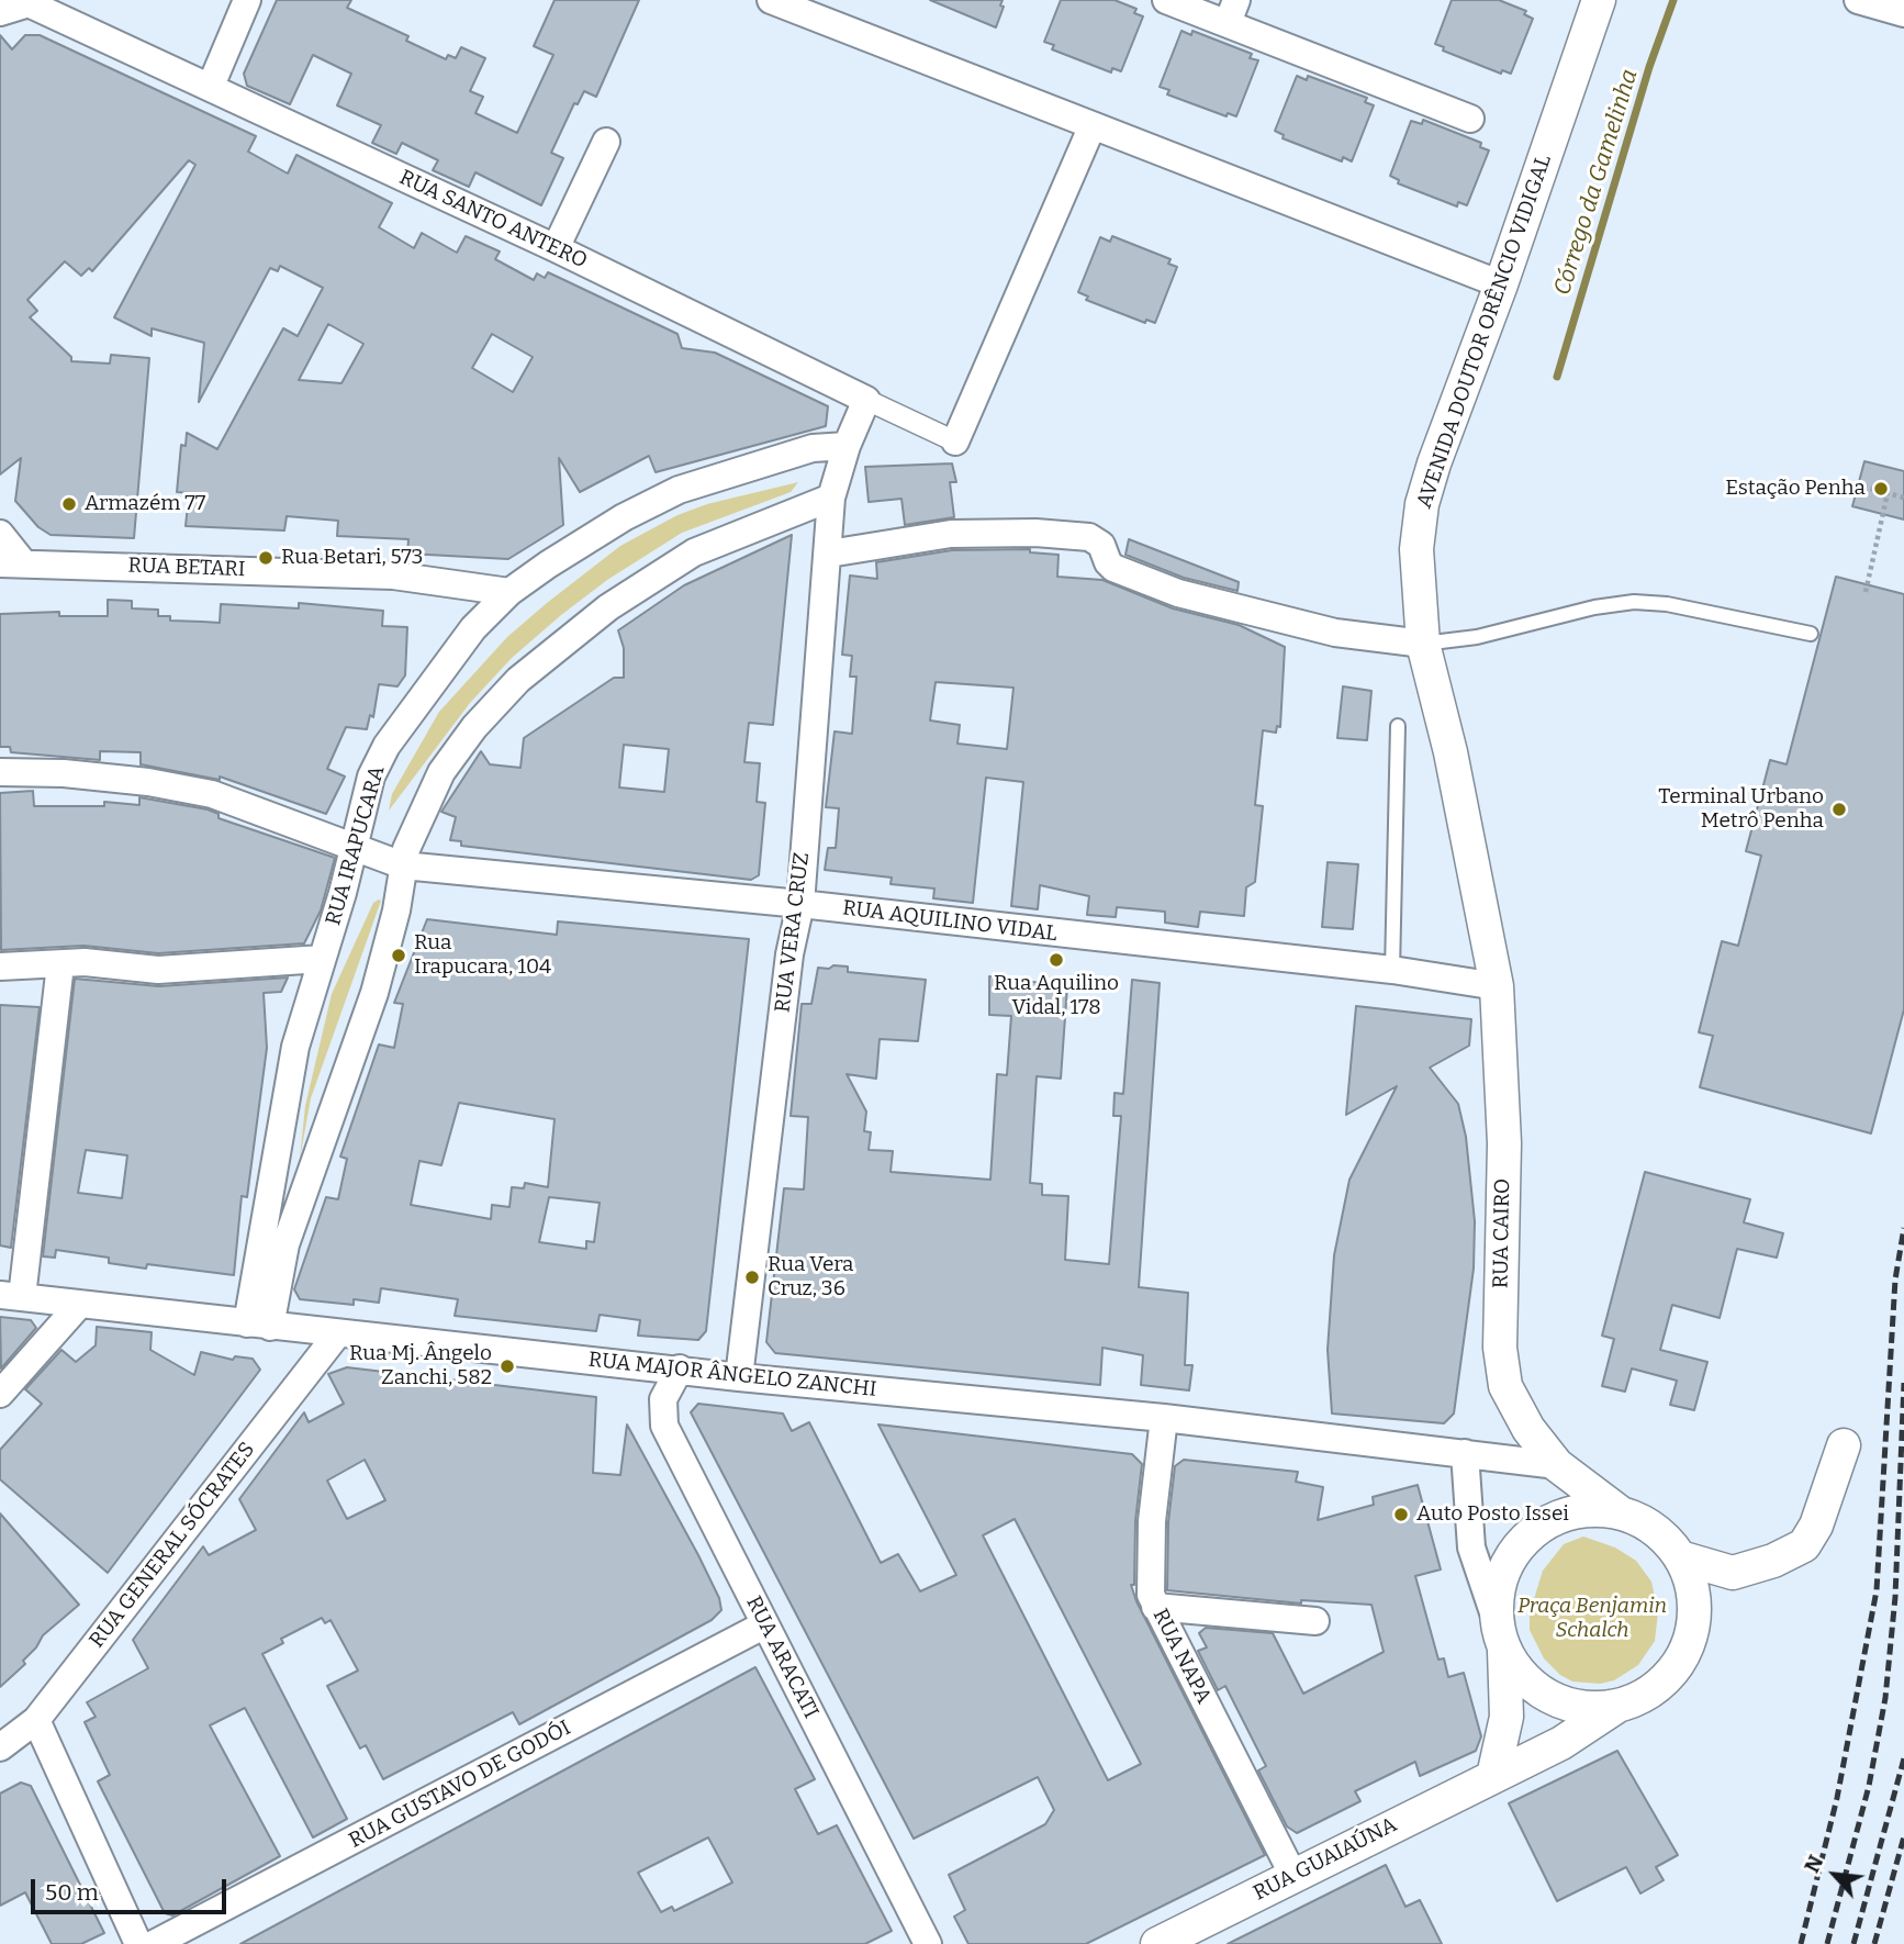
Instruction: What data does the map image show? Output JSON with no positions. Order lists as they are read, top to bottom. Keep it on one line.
{"streets":{"street":["RUA SANTO ANTERO","AVENIDA DOUTOR ORÊNCIO VIDIGAL","RUA BETARI","RUA IRAPUCARA","RUA AQUILINO VIDAL","RUA VERA CRUZ","RUA CAIRO","RUA MAJOR ÂNGELO ZANCHI","RUA GENERAL SÓCRATES","RUA NAPA","RUA ARACATI","RUA GUSTAVO DE GODÓI","RUA GUAIAÚNA"]},"crossings":[["RUA SANTO ANTERO","RUA VERA CRUZ"],["AVENIDA DOUTOR ORÊNCIO VIDIGAL","RUA AQUILINO VIDAL"],["AVENIDA DOUTOR ORÊNCIO VIDIGAL","RUA CAIRO"],["RUA BETARI","RUA IRAPUCARA"],["RUA IRAPUCARA","RUA AQUILINO VIDAL"],["RUA IRAPUCARA","RUA VERA CRUZ"],["RUA IRAPUCARA","RUA MAJOR ÂNGELO ZANCHI"],["RUA AQUILINO VIDAL","RUA VERA CRUZ"],["RUA AQUILINO VIDAL","RUA CAIRO"],["RUA VERA CRUZ","RUA MAJOR ÂNGELO ZANCHI"],["RUA CAIRO","RUA MAJOR ÂNGELO ZANCHI"],["RUA MAJOR ÂNGELO ZANCHI","RUA GENERAL SÓCRATES"],["RUA MAJOR ÂNGELO ZANCHI","RUA NAPA"],["RUA MAJOR ÂNGELO ZANCHI","RUA ARACATI"],["RUA MAJOR ÂNGELO ZANCHI","RUA GUAIAÚNA"],["RUA NAPA","RUA GUAIAÚNA"],["RUA ARACATI","RUA GUSTAVO DE GODÓI"]],"water":["Córrego da Gamelinha"],"parks":["Praça Benjamin Schalch"],"places":["Estação Penha","Armazém 77","Rua Betari, 573","Terminal Urbano Metrô Penha","Rua Irapucara, 104","Rua Aquilino Vidal, 178","Rua Vera Cruz, 36","Rua Mj. Ângelo Zanchi, 582","Auto Posto Issei"],"scale_bar":"50 m","north":"top left"}
